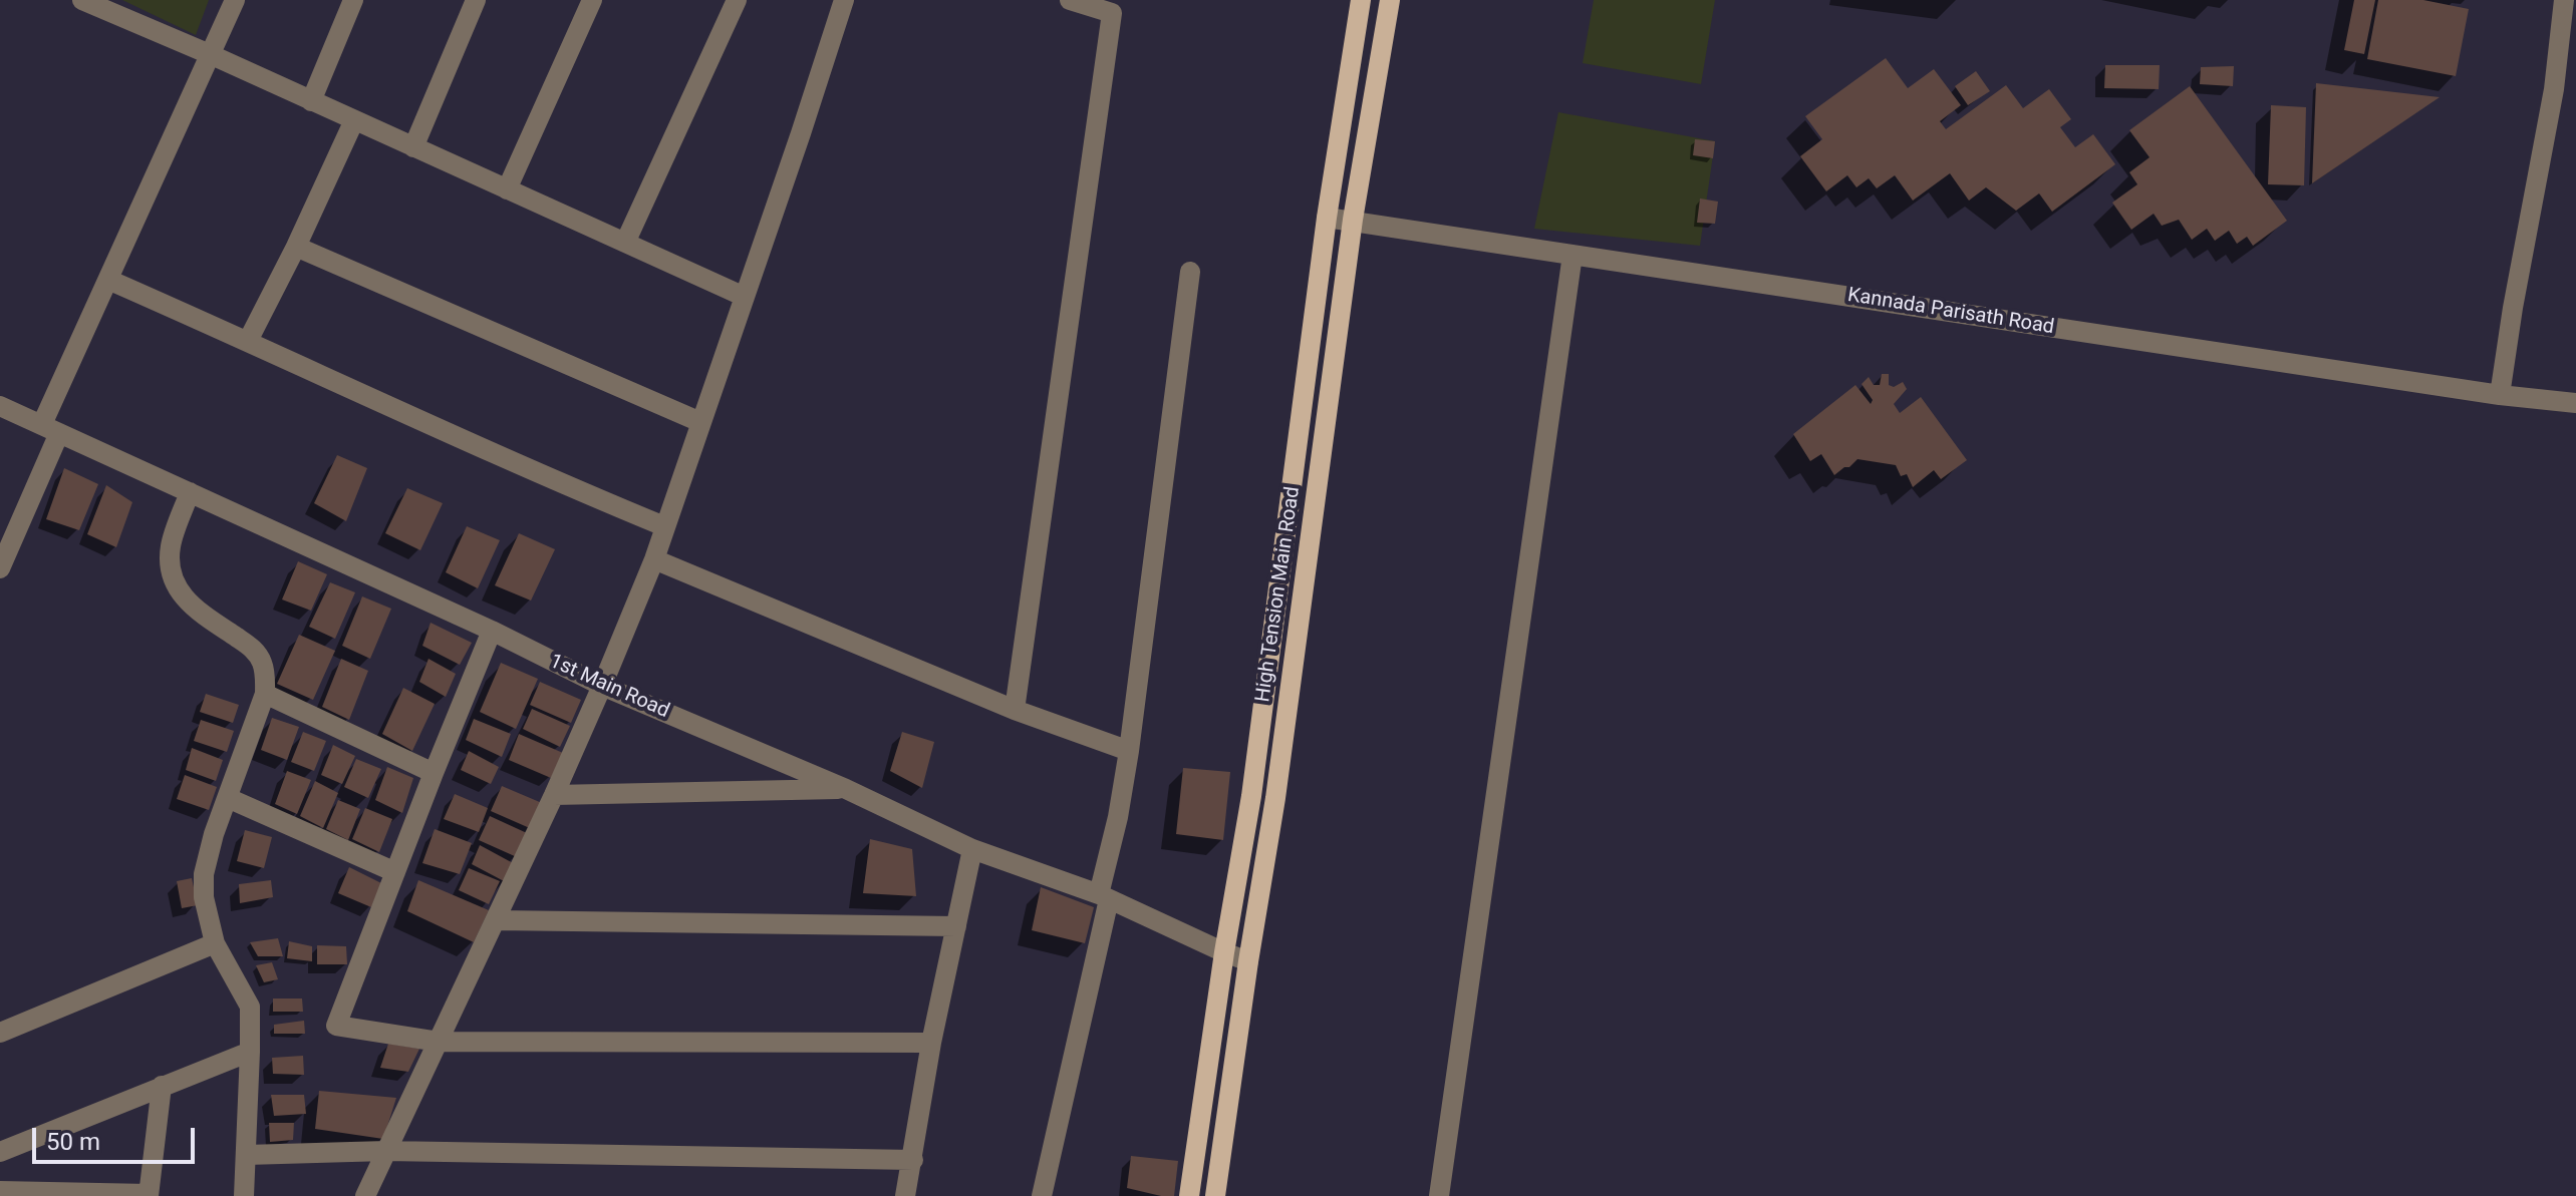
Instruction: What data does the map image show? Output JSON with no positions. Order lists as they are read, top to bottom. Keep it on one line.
{"streets":{"main road":["High Tension Main Road"],"street":["Kannada Parisath Road","1st Main Road"]},"crossings":[["Kannada Parisath Road","High Tension Main Road"],["High Tension Main Road","1st Main Road"]],"scale_bar":"50 m"}
